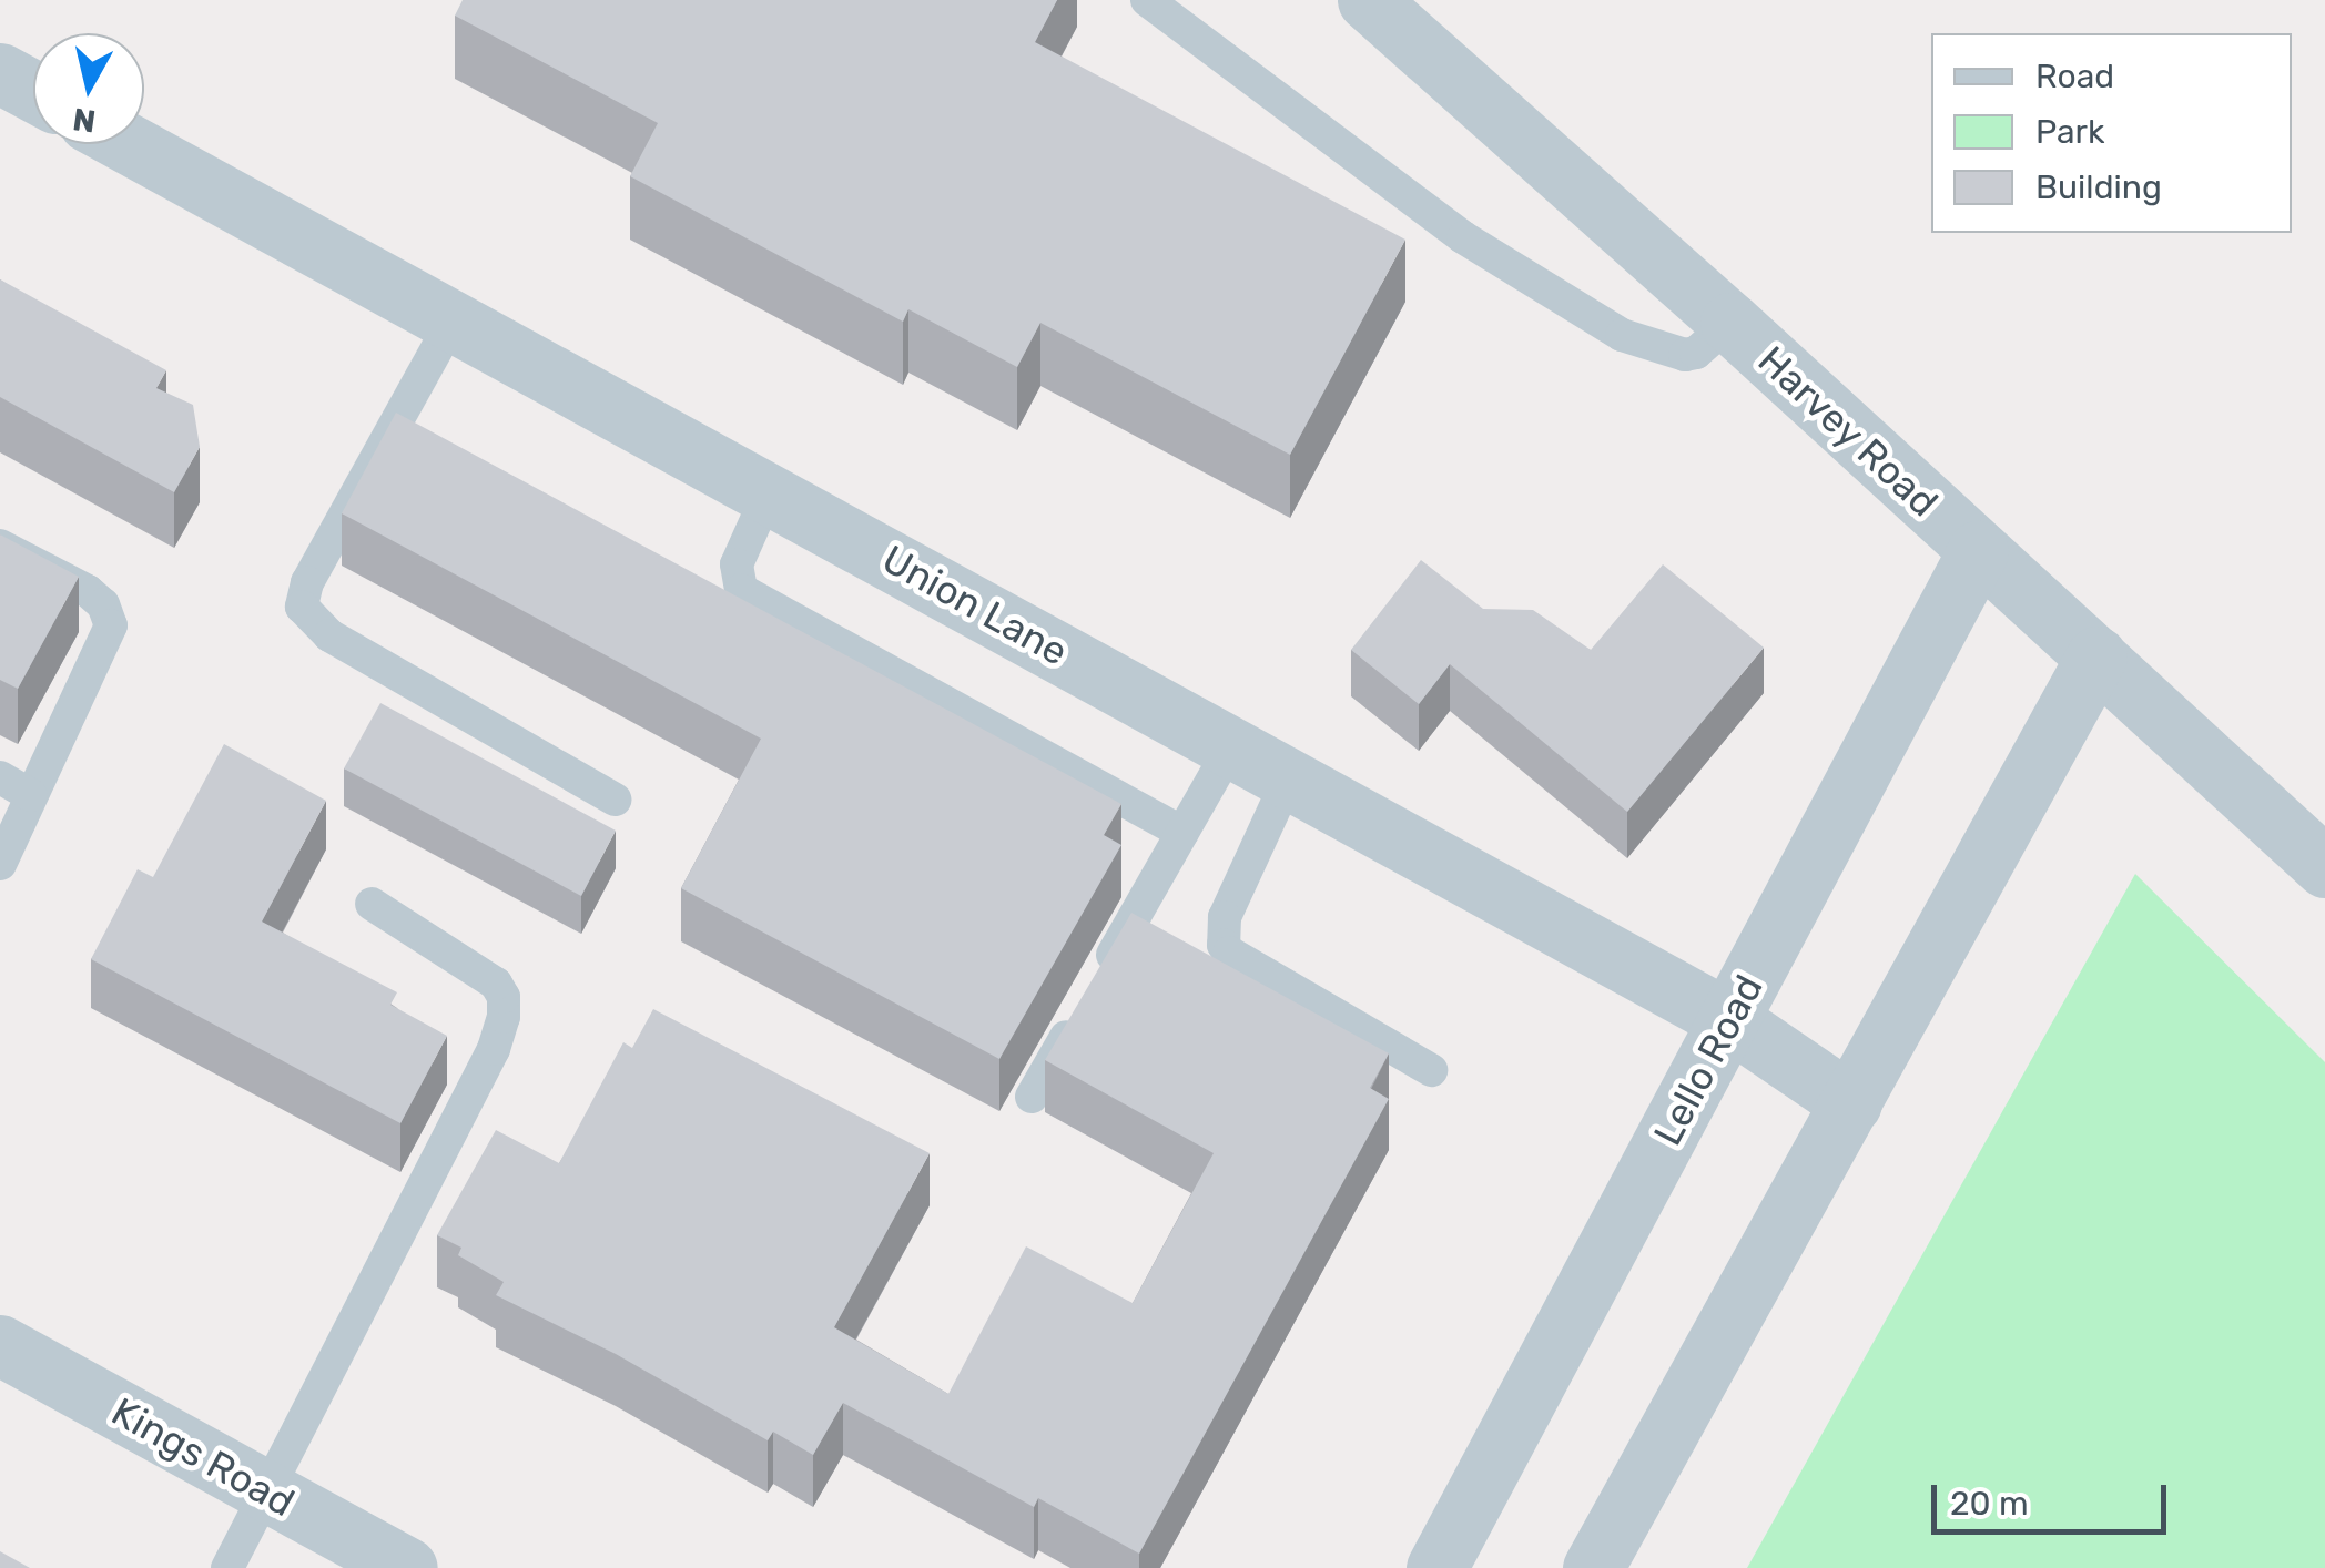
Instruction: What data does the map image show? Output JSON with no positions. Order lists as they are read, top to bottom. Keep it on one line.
{"streets":{"street":["Harvey Road","Union Lane","Lello Road","Kings Road"]},"crossings":[["Harvey Road","Lello Road"],["Union Lane","Lello Road"]],"legend":["Road","Park","Building"],"scale_bar":"20 m","north":"bottom"}
